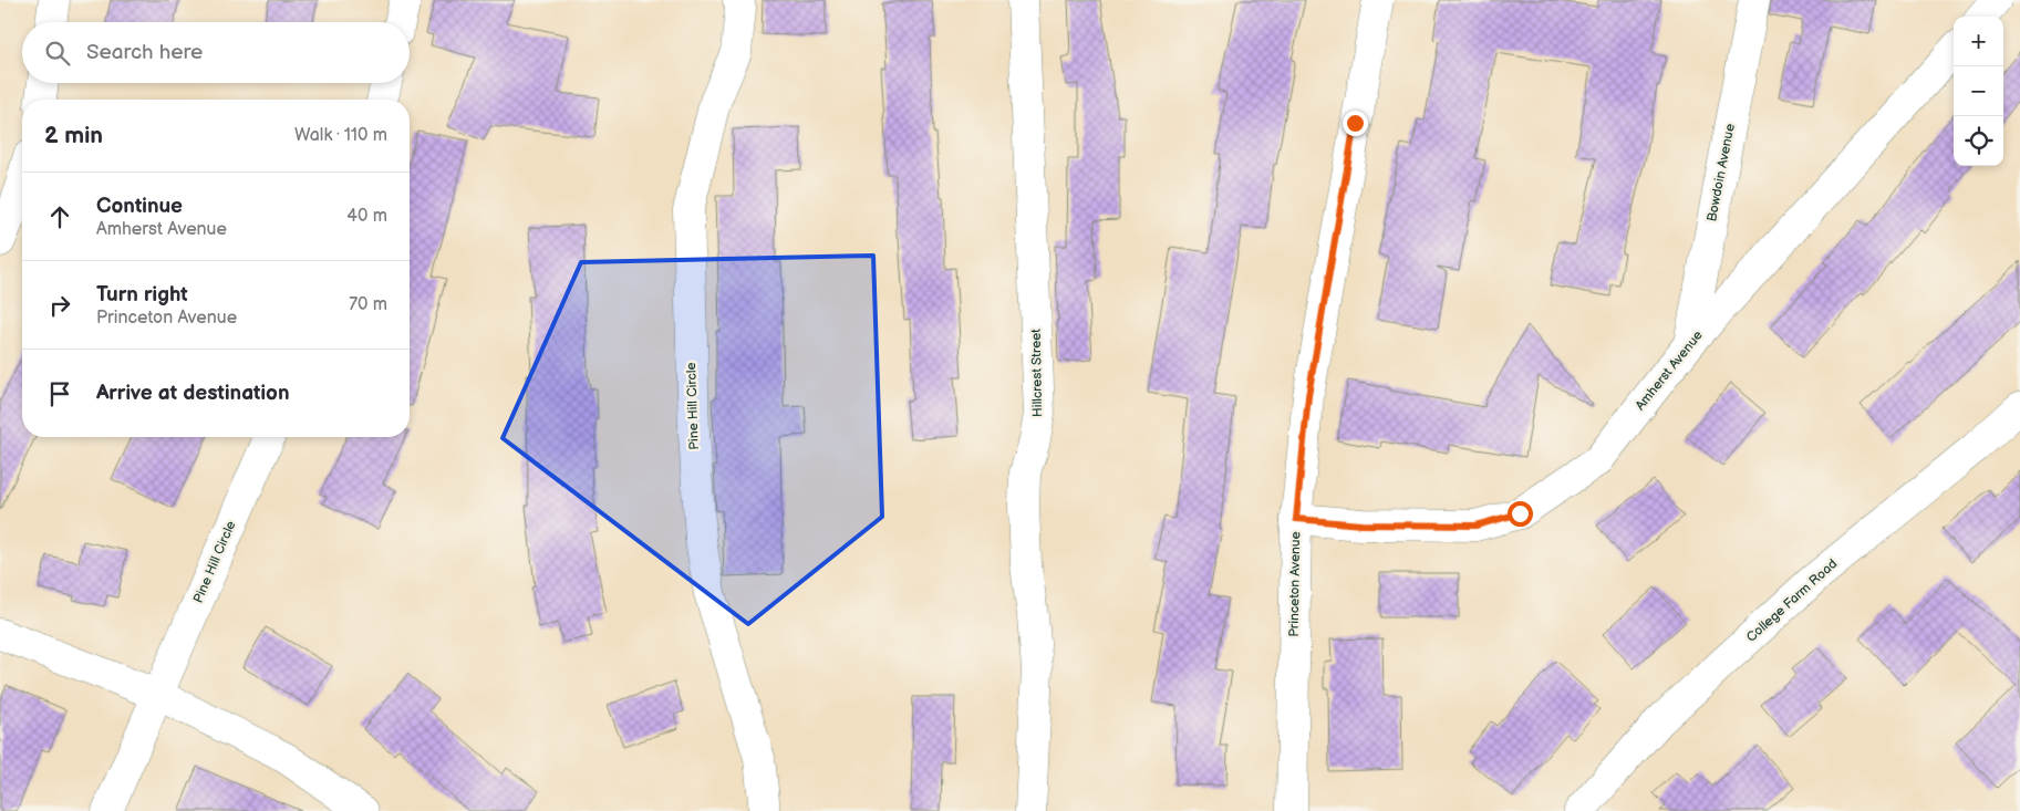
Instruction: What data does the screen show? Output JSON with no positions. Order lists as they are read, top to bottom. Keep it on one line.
{"streets":{"street":["Bowdoin Avenue","Amherst Avenue","Hillcrest Street","Pine Hill Circle","Princeton Avenue","College Farm Road"]},"crossings":[["Bowdoin Avenue","Amherst Avenue"],["Amherst Avenue","Princeton Avenue"]],"page":{"map_buttons":["+","−"],"search":"Search here","heading":["2 min","Walk · 110 m"],"list":[["Continue","Amherst Avenue","40 m"],["Turn right","Princeton Avenue","70 m"],"Arrive at destination"]}}
